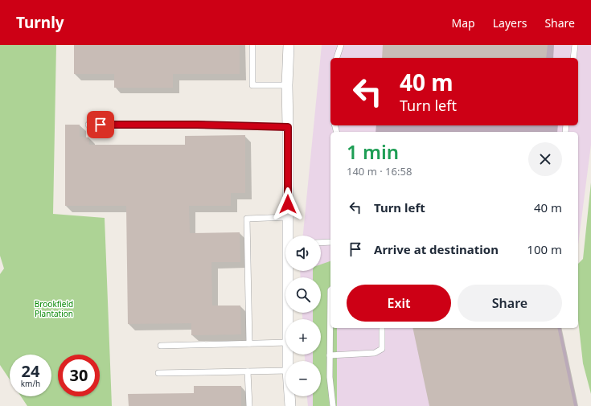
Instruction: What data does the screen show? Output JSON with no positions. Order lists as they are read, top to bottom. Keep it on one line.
{"parks":["Brookfield Plantation"],"page":{"header":"Turnly","nav":["Map","Layers","Share"],"turn":["40 m","Turn left"],"heading":["1 min","140 m · 16:58"],"list":[{"name":"Turn left","value":"40 m"},{"name":"Arrive at destination","value":"100 m"}],"map_buttons":["+","−"],"buttons":["Exit","Share"],"speed":"24 km/h","limit":"30"}}
